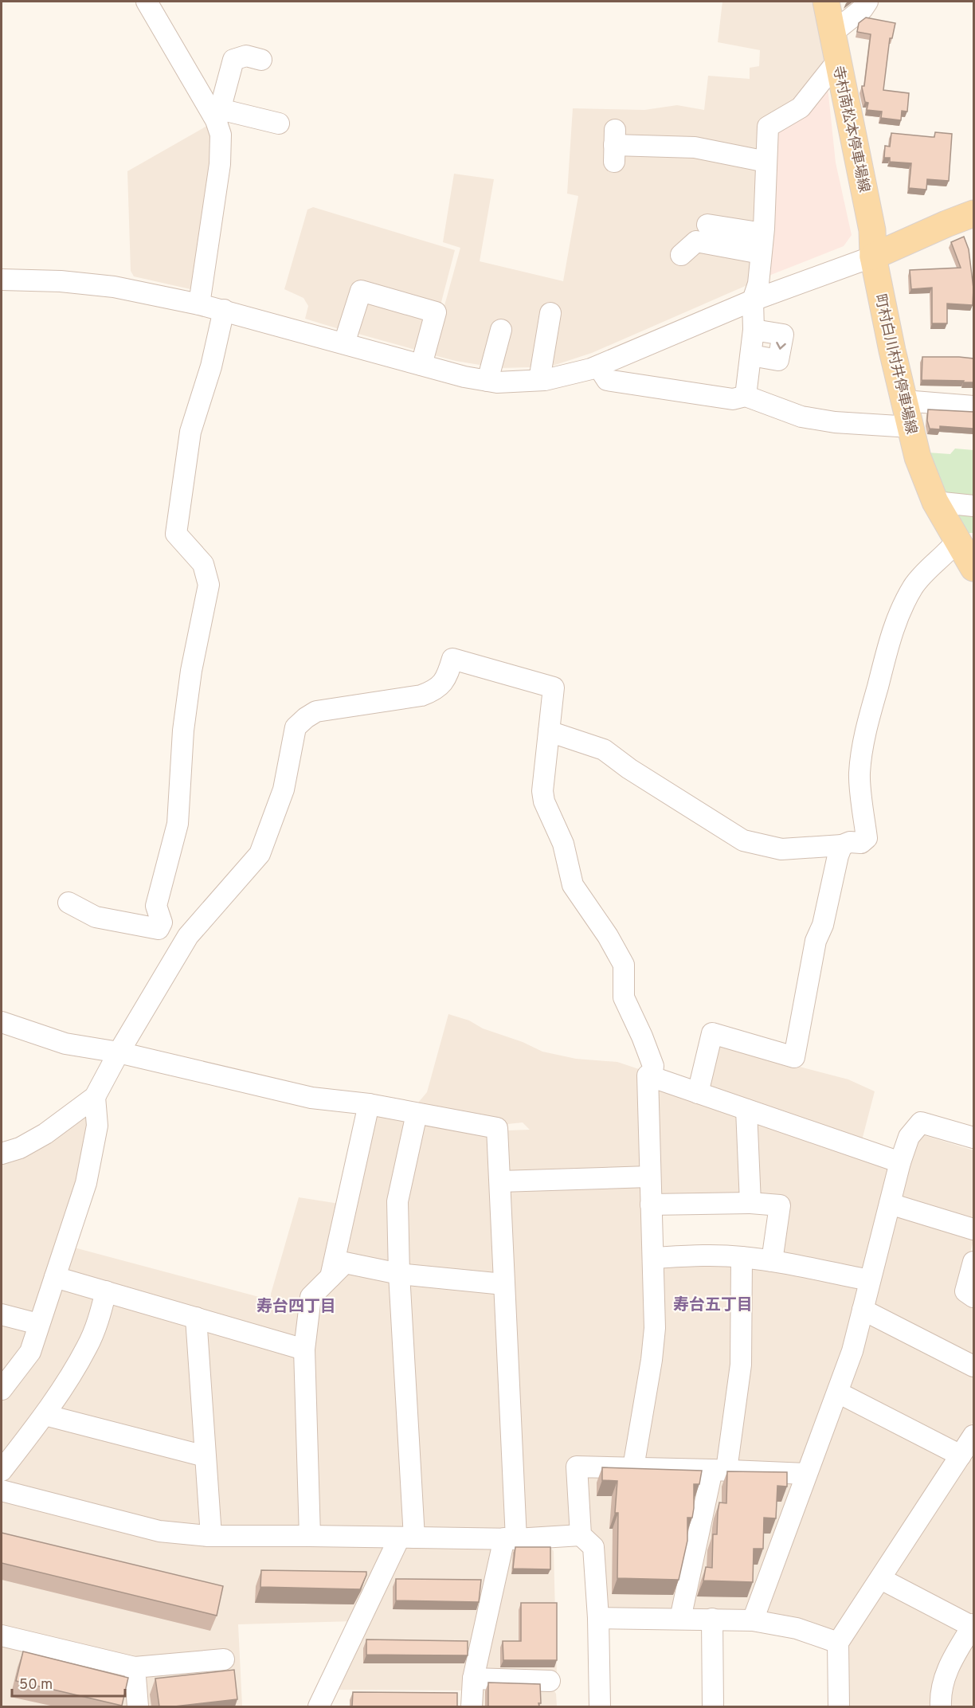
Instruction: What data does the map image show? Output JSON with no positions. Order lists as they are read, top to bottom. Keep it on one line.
{"streets":{"main road":["寺村南松本停車場線","町村白川村井停車場線"]},"crossings":[["寺村南松本停車場線","町村白川村井停車場線"]],"districts":["寿台五丁目","寿台四丁目"],"scale_bar":"50 m"}
